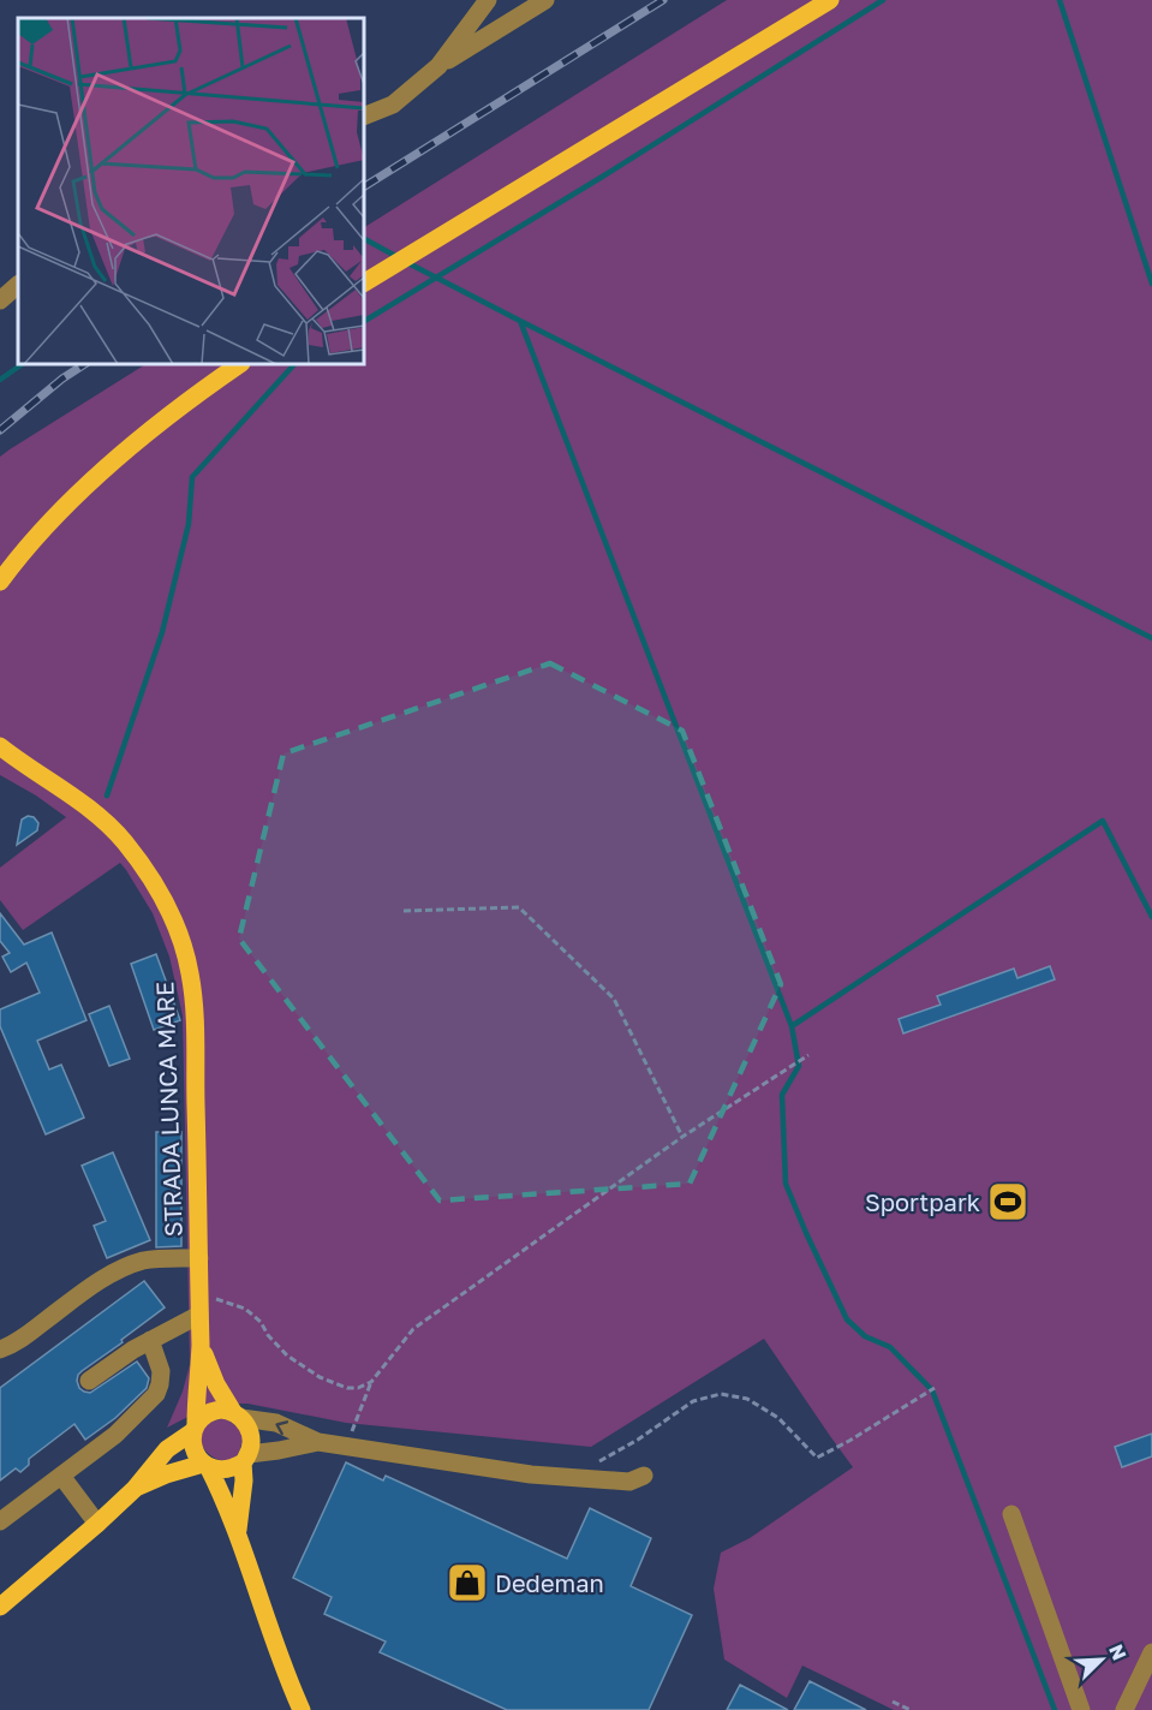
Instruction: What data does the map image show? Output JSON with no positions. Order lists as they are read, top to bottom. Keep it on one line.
{"streets":{"main road":["STRADA LUNCA MARE"]},"places":{"sports":["Sportpark"],"shop":["Dedeman"]},"north":"top right"}
